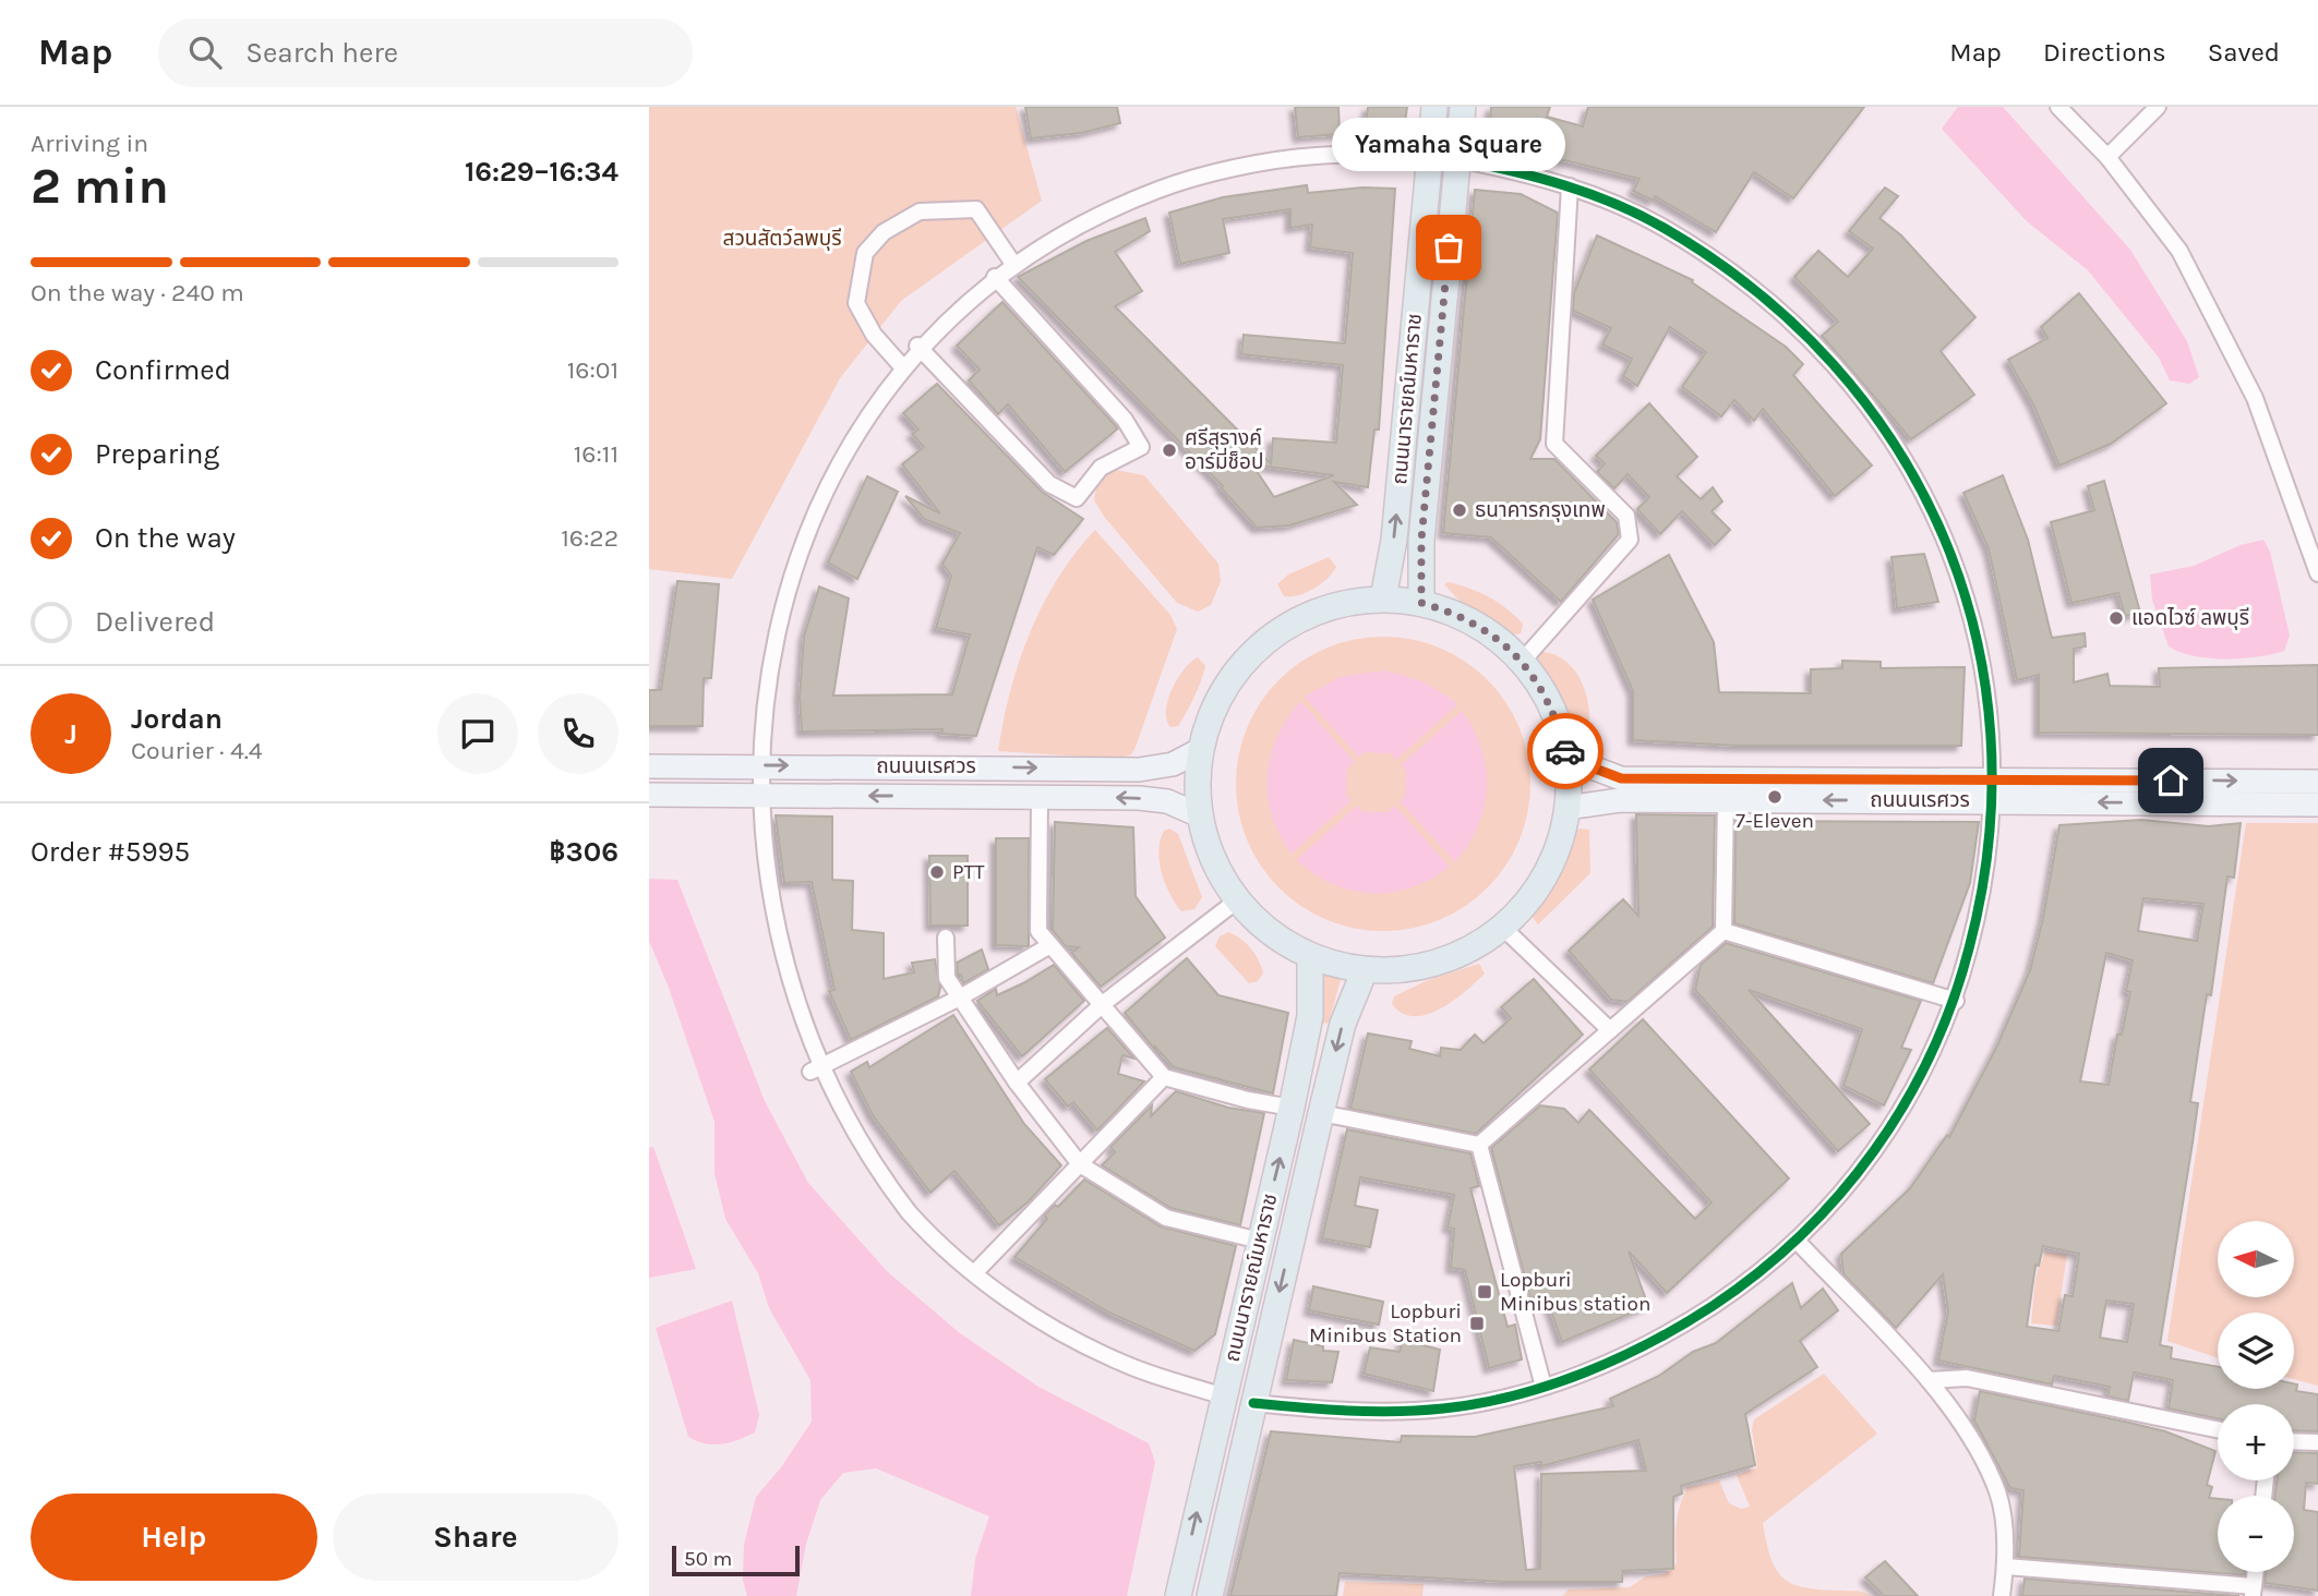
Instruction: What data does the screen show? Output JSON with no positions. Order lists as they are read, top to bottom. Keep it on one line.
{"streets":{"main road":["ถนนนารายณ์มหาราช","ถนนนเรศวร"]},"parks":["สวนสัตว์ลพบุรี"],"places":{"other":["Yamaha Square","ศรีสุรางค์ อาร์มี่ช็อป","ธนาคารกรุงเทพ","แอดไวซ์ ลพบุรี","7-Eleven","PTT"],"transit":["Lopburi Minibus station","Lopburi Minibus Station"]},"scale_bar":"50 m","north":"left","page":{"header":"Map","search":"Search here","nav":["Map","Directions","Saved"],"heading":["2 min","Arriving in","16:29–16:34"],"panel":["Jordan","Courier · 4.4","Order #5995","฿306"],"bubble":"Yamaha Square","bar":"On the way · 240 m","list":[["Confirmed","16:01"],["Preparing","16:11"],["On the way","16:22"],"Delivered"],"round":"J","map_buttons":["+","−"],"buttons":["Help","Share"],"scale":"50 m"}}
